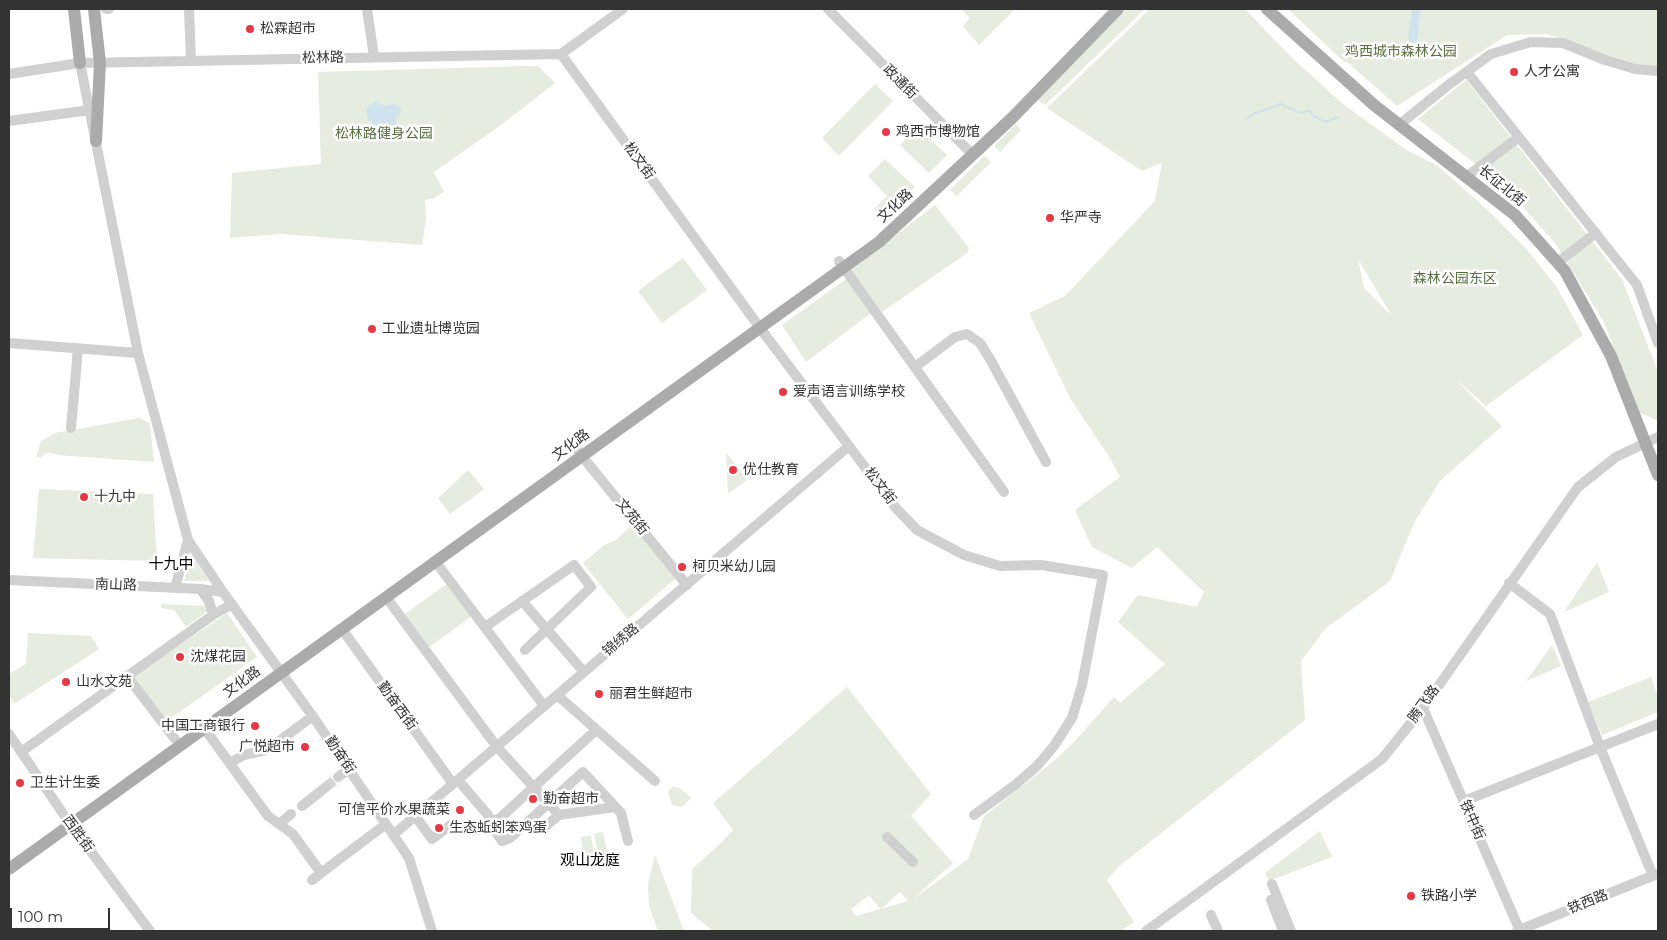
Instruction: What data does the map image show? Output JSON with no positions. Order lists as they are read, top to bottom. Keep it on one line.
{"streets":{"main road":["长征北街","文化路"],"street":["松林路","政通街","松文街","文苑街","南山路","锦绣路","腾飞路","勤奋西街","勤奋街","铁中街","西胜街","铁西路"]},"crossings":[["松林路","松文街"],["政通街","文化路"],["松文街","文化路"],["松文街","锦绣路"],["长征北街","腾飞路"],["文化路","文苑街"],["文化路","勤奋西街"],["文化路","勤奋街"],["文化路","西胜街"],["文苑街","锦绣路"],["南山路","勤奋街"],["锦绣路","勤奋西街"],["锦绣路","勤奋街"],["腾飞路","铁中街"],["铁中街","铁西路"]],"districts":["十九中","观山龙庭"],"parks":["鸡西城市森林公园","松林路健身公园","森林公园东区"],"places":["松霖超市","人才公寓","鸡西市博物馆","华严寺","工业遗址博览园","爱声语言训练学校","优仕教育","十九中","柯贝米幼儿园","沈煤花园","山水文苑","丽君生鲜超市","中国工商银行","广悦超市","卫生计生委","勤奋超市","可信平价水果蔬菜","生态蚯蚓笨鸡蛋","铁路小学"],"scale_bar":"100 m"}
